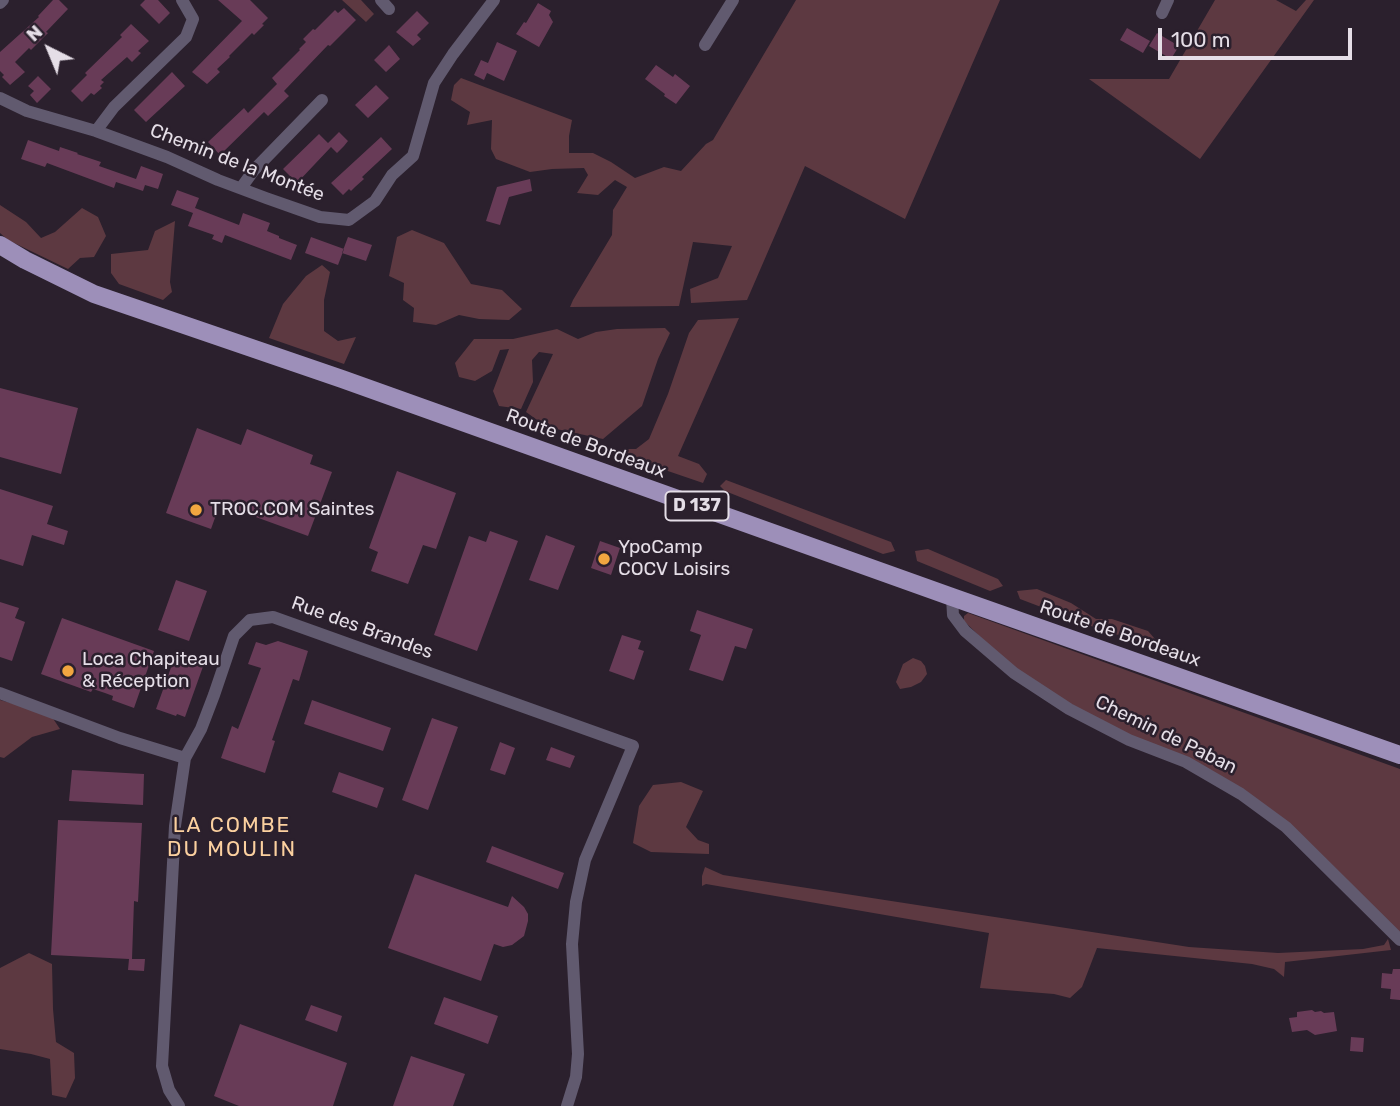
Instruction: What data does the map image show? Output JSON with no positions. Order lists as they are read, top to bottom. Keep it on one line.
{"streets":{"main road":["Route de Bordeaux","D 137"],"street":["Chemin de la Montée","Rue des Brandes","Chemin de Paban"]},"crossings":[["Route de Bordeaux","Chemin de Paban"]],"districts":["LA COMBE DU MOULIN"],"places":["TROC.COM Saintes","YpoCamp COCV Loisirs","Loca Chapiteau & Réception"],"scale_bar":"100 m","north":"top left"}
